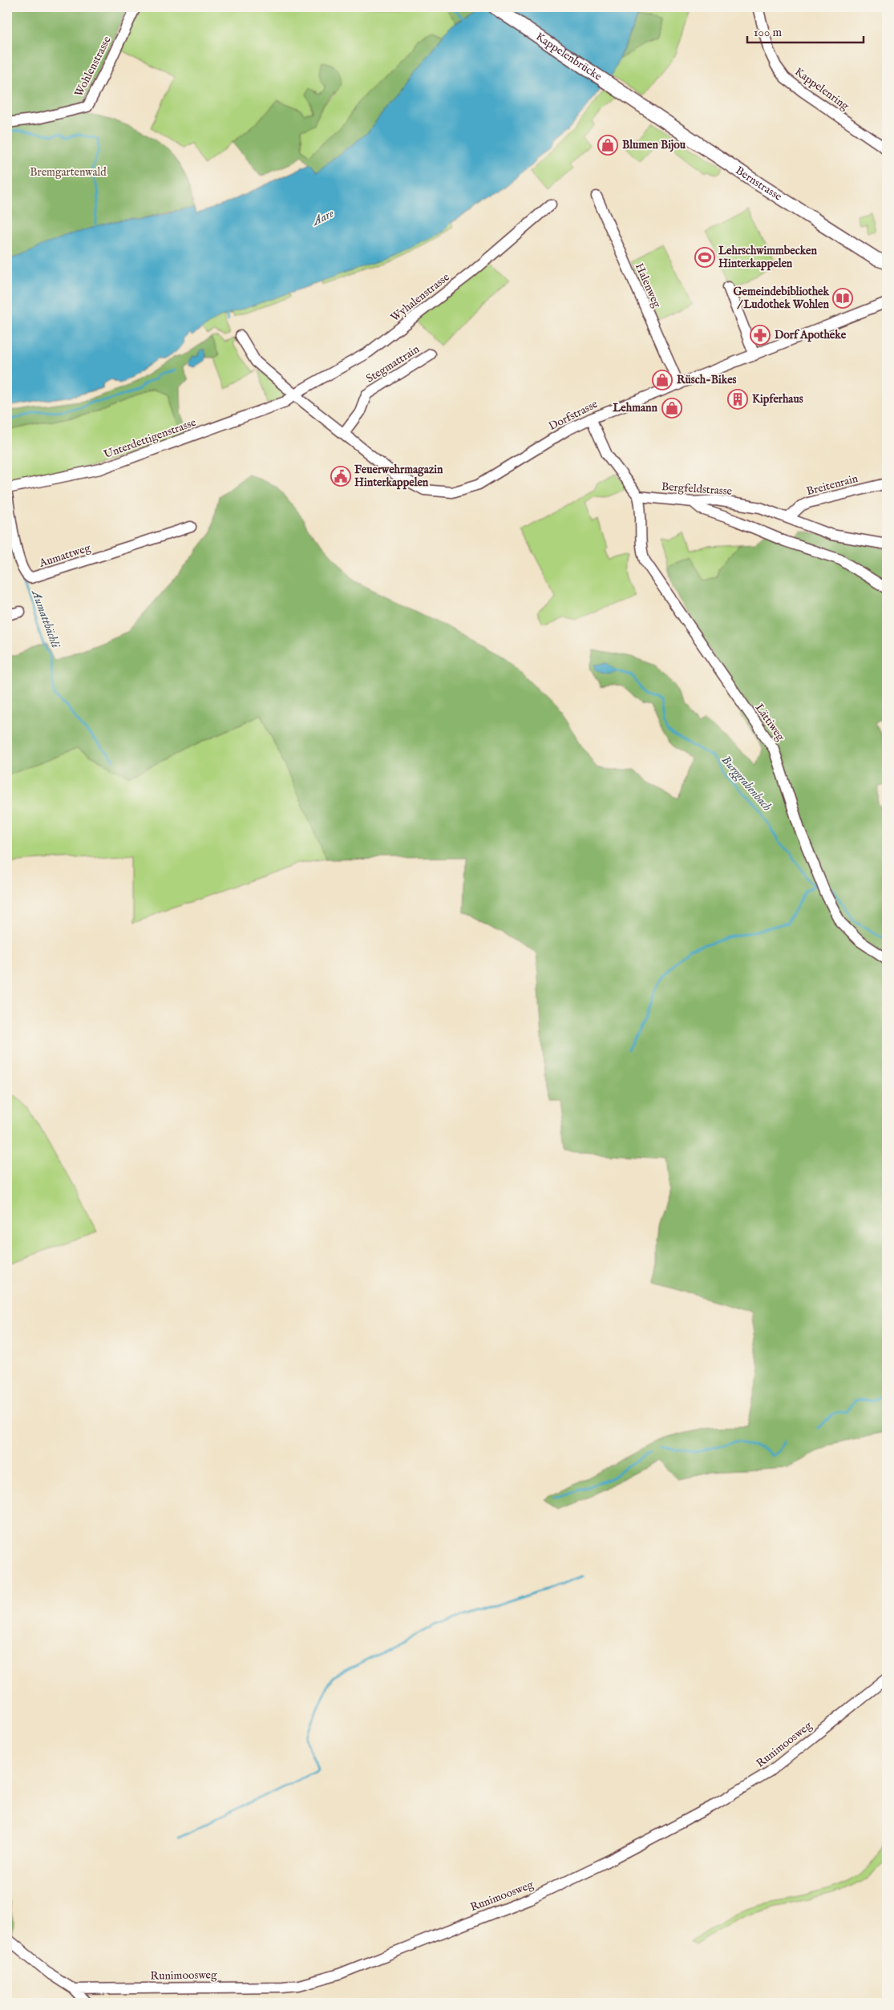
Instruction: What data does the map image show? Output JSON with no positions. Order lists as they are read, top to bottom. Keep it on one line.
{"streets":{"main road":["Kappelenbrücke","Bernstrasse"],"street":["Wohlenstrasse","Kappelenring","Halenweg","Wyhalenstrasse","Stegmattrain","Dorfstrasse","Unterdettigenstrasse","Breitenrain","Bergfeldstrasse","Aumattweg","Lättiweg","Runimoosweg"]},"crossings":[["Kappelenbrücke","Bernstrasse"],["Halenweg","Dorfstrasse"],["Wyhalenstrasse","Dorfstrasse"],["Wyhalenstrasse","Unterdettigenstrasse"],["Stegmattrain","Dorfstrasse"],["Dorfstrasse","Unterdettigenstrasse"],["Breitenrain","Bergfeldstrasse"],["Bergfeldstrasse","Lättiweg"]],"water":["Aare","Aumattbächli","Burggrabenbach"],"parks":["Bremgartenwald"],"places":{"shop":["Blumen Bijou","Rüsch-Bikes","Lehmann"],"sports":["Lehrschwimmbecken Hinterkappelen"],"library":["Gemeindebibliothek / Ludothek Wohlen"],"pharmacy":["Dorf Apotheke"],"building":["Kipferhaus"],"public building":["Feuerwehrmagazin Hinterkappelen"]},"scale_bar":"100 m"}
